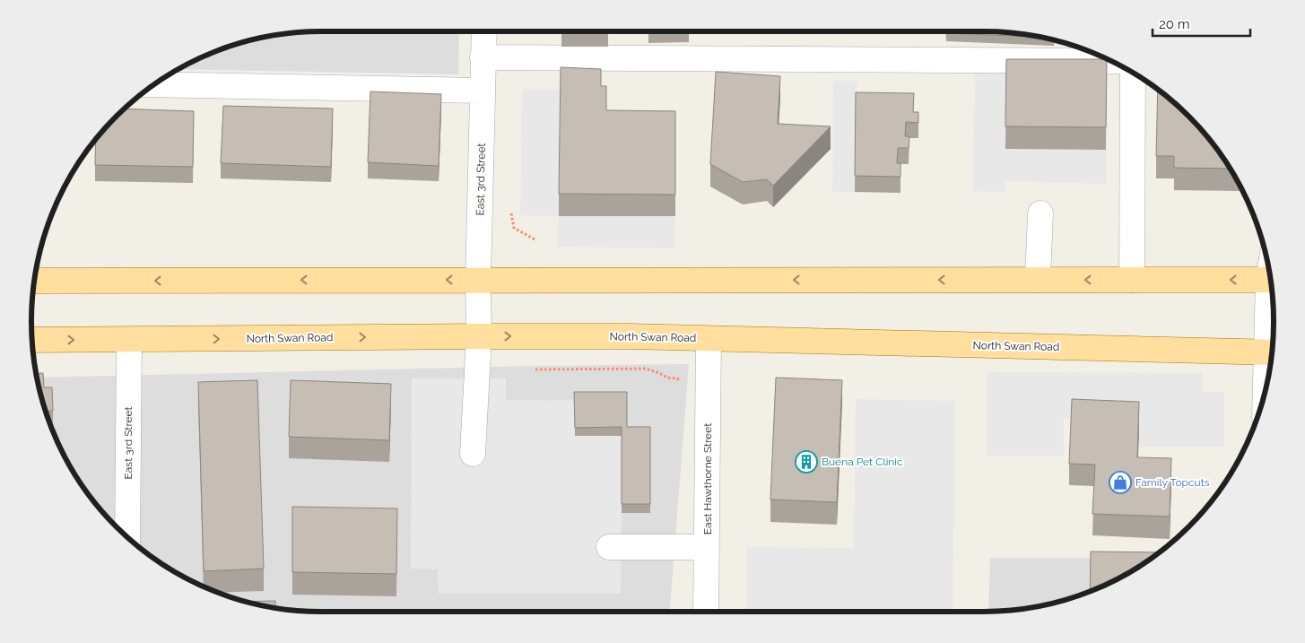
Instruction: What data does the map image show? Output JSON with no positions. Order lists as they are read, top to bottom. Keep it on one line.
{"streets":{"main road":["North Swan Road"],"street":["East 3rd Street","East Hawthorne Street"]},"crossings":[["East 3rd Street","North Swan Road"],["North Swan Road","East Hawthorne Street"]],"places":{"building":["Buena Pet Clinic"],"shop":["Family Topcuts"]},"scale_bar":"20 m"}
